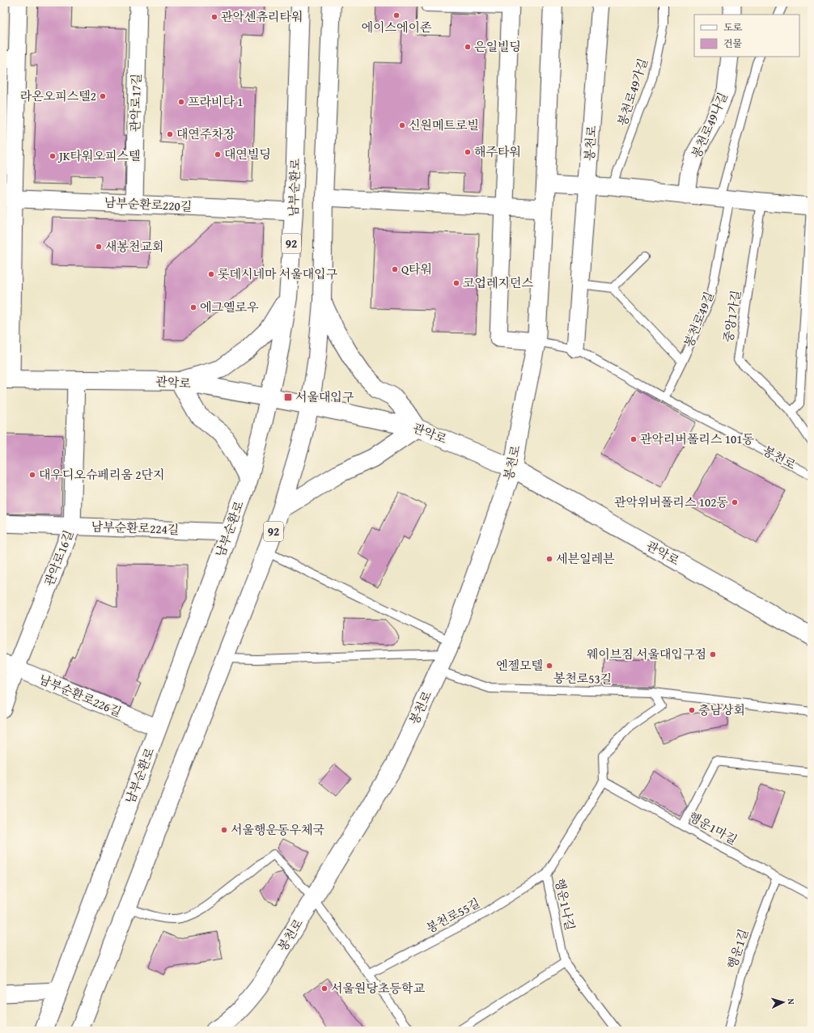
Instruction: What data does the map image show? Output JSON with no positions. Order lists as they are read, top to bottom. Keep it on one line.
{"streets":{"main road":["봉천로","남부순환로","92","관악로"],"street":["관악로17길","봉천로49나길","남부순환로220길","남부순환로224길","관악로16길","남부순환로226길"],"lane":["봉천로49가길","중앙1가길","봉천로49길","봉천로53길","행운1마길","행운1나길","봉천로55길","행운1길"]},"crossings":[["관악로17길","남부순환로220길"],["봉천로","봉천로49길"],["봉천로","관악로"],["봉천로","봉천로53길"],["남부순환로","남부순환로220길"],["남부순환로","관악로"],["남부순환로","남부순환로224길"],["남부순환로","남부순환로226길"],["92","관악로"],["관악로","관악로16길"],["남부순환로224길","관악로16길"],["관악로16길","남부순환로226길"],["행운1마길","행운1나길"],["행운1마길","행운1길"],["행운1나길","봉천로55길"]],"places":{"other":["에이스에이존","관악센츄리타워","은일빌딩","라온오피스텔2","프라비다 1","신원메트로빌","대연주차장","해주타워","대연빌딩","JK타워오피스텔","새봉천교회","Q타워","롯데시네마 서울대입구","코업레지던스","에그옐로우","관악리버폴리스 101동","대우디오슈페리움 2단지","관악위버폴리스 102동","세븐일레븐","웨이브짐 서울대입구점","엔젤모텔","충남상회","서울행운동우체국","서울원당초등학교"],"transit":["서울대입구"]},"legend":["도로","건물"],"north":"right"}
